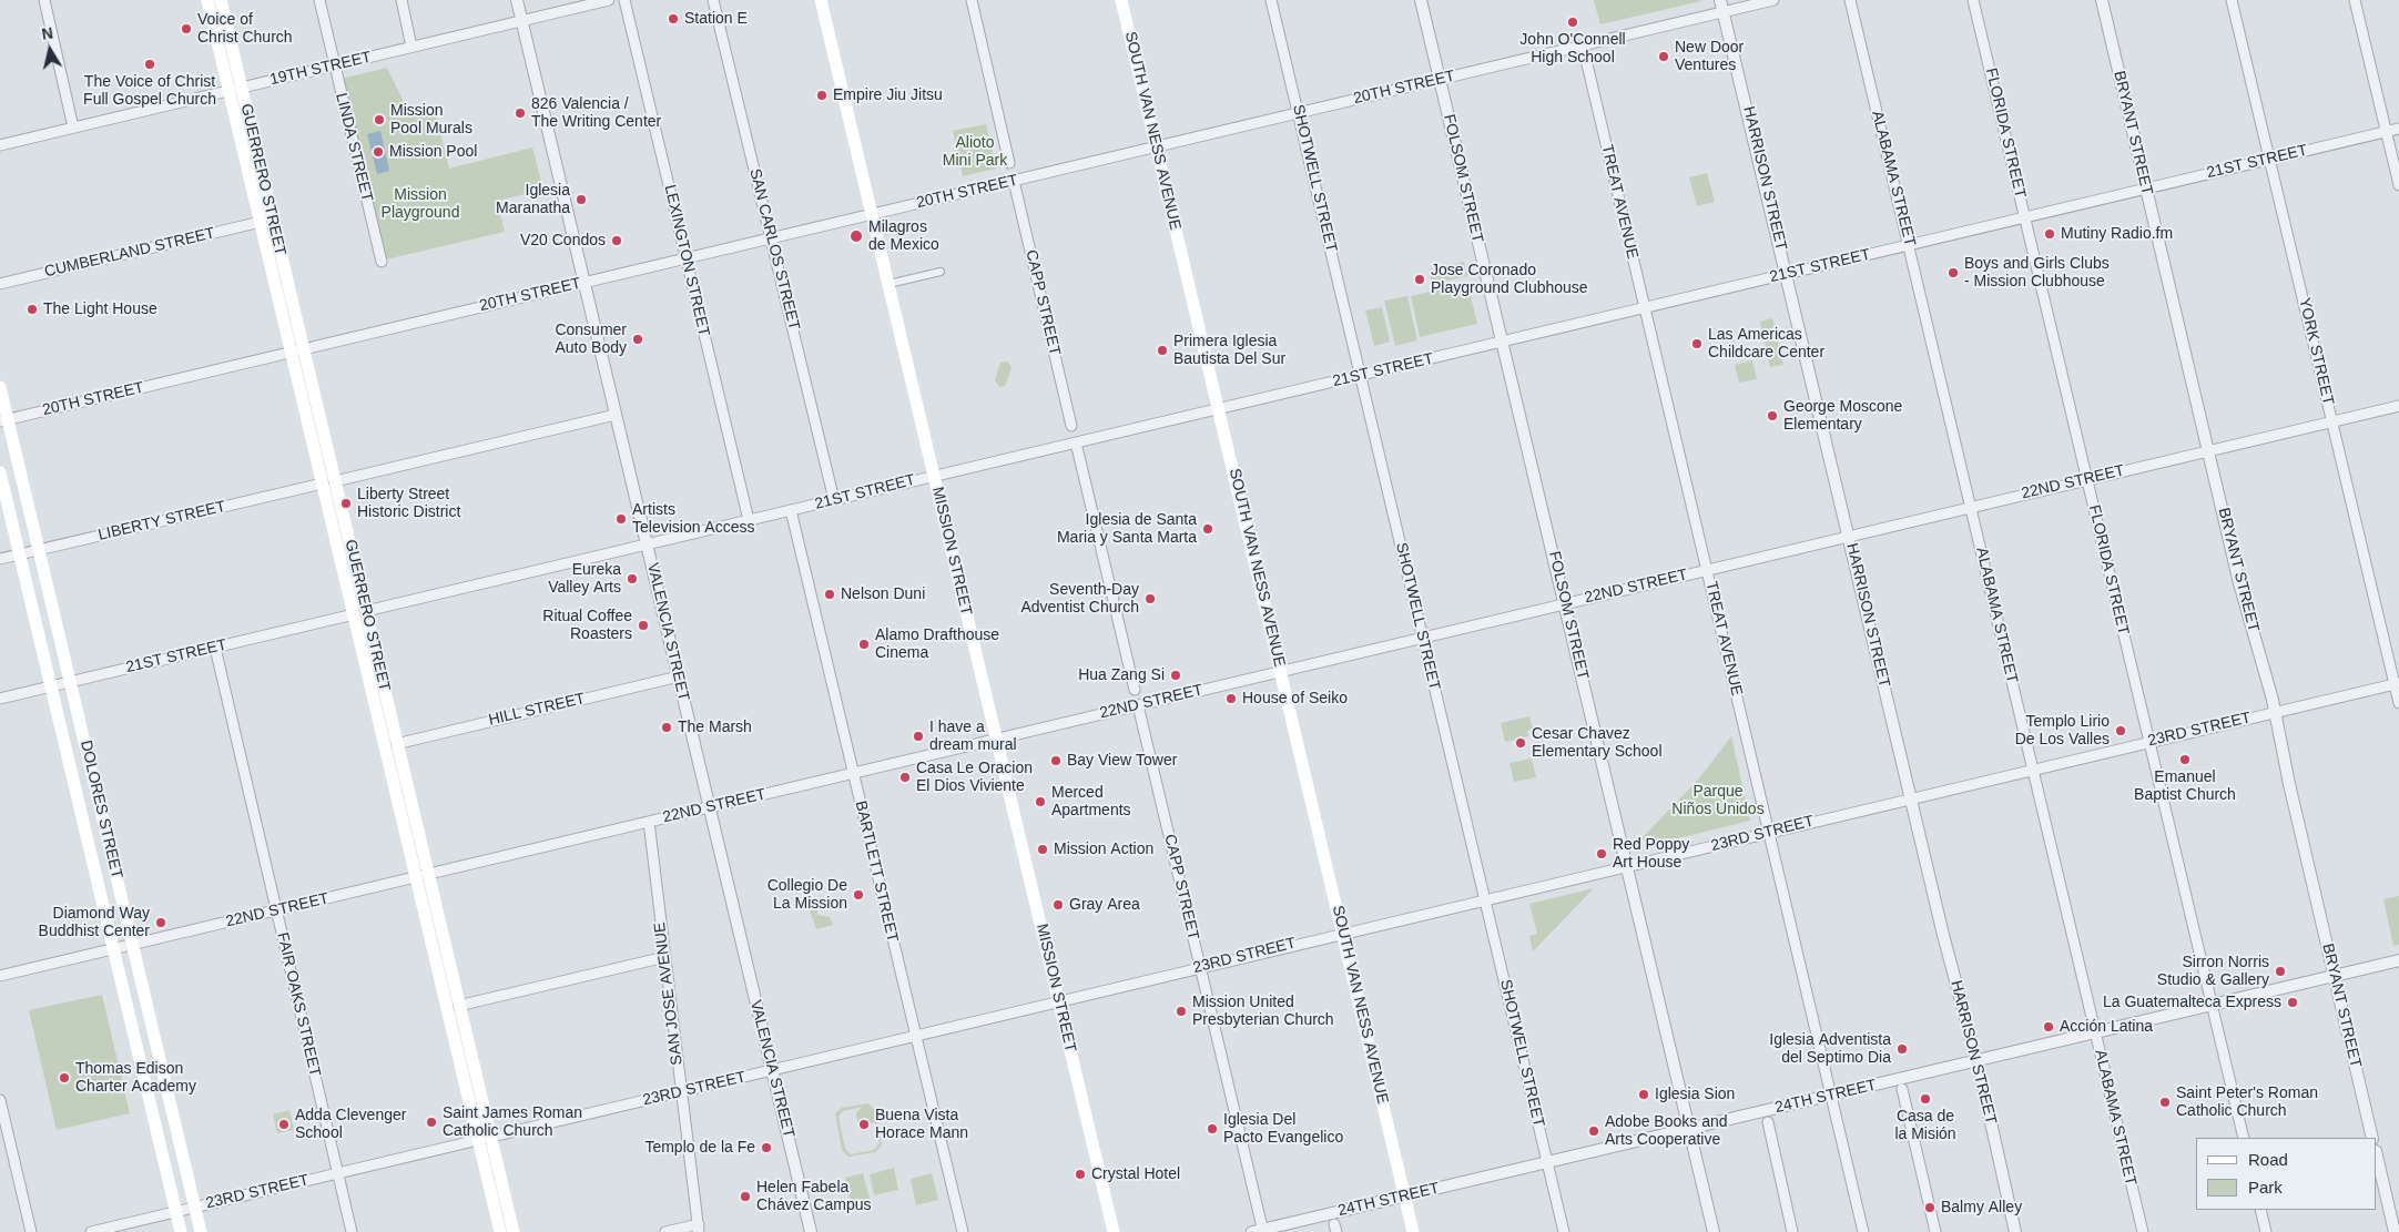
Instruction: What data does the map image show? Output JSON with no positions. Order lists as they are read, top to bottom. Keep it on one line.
{"streets":{"main road":["SOUTH VAN NESS AVENUE","GUERRERO STREET","MISSION STREET","DOLORES STREET"],"street":["19TH STREET","20TH STREET","FLORIDA STREET","BRYANT STREET","LINDA STREET","21ST STREET","SHOTWELL STREET","FOLSOM STREET","HARRISON STREET","ALABAMA STREET","TREAT AVENUE","SAN CARLOS STREET","CUMBERLAND STREET","LEXINGTON STREET","CAPP STREET","YORK STREET","22ND STREET","LIBERTY STREET","VALENCIA STREET","HILL STREET","23RD STREET","BARTLETT STREET","SAN JOSE AVENUE","FAIR OAKS STREET","24TH STREET"]},"crossings":[["19TH STREET","LINDA STREET"],["19TH STREET","GUERRERO STREET"],["19TH STREET","VALENCIA STREET"],["20TH STREET","SOUTH VAN NESS AVENUE"],["20TH STREET","SHOTWELL STREET"],["20TH STREET","FOLSOM STREET"],["20TH STREET","HARRISON STREET"],["20TH STREET","GUERRERO STREET"],["20TH STREET","TREAT AVENUE"],["20TH STREET","SAN CARLOS STREET"],["20TH STREET","LEXINGTON STREET"],["20TH STREET","CAPP STREET"],["20TH STREET","MISSION STREET"],["20TH STREET","VALENCIA STREET"],["20TH STREET","DOLORES STREET"],["SOUTH VAN NESS AVENUE","21ST STREET"],["SOUTH VAN NESS AVENUE","22ND STREET"],["SOUTH VAN NESS AVENUE","23RD STREET"],["SOUTH VAN NESS AVENUE","24TH STREET"],["FLORIDA STREET","21ST STREET"],["FLORIDA STREET","22ND STREET"],["FLORIDA STREET","23RD STREET"],["FLORIDA STREET","24TH STREET"],["BRYANT STREET","21ST STREET"],["BRYANT STREET","22ND STREET"],["BRYANT STREET","23RD STREET"],["BRYANT STREET","24TH STREET"],["21ST STREET","SHOTWELL STREET"],["21ST STREET","FOLSOM STREET"],["21ST STREET","HARRISON STREET"],["21ST STREET","ALABAMA STREET"],["21ST STREET","GUERRERO STREET"],["21ST STREET","TREAT AVENUE"],["21ST STREET","SAN CARLOS STREET"],["21ST STREET","LEXINGTON STREET"],["21ST STREET","YORK STREET"],["21ST STREET","MISSION STREET"],["21ST STREET","VALENCIA STREET"],["21ST STREET","DOLORES STREET"],["21ST STREET","BARTLETT STREET"],["21ST STREET","FAIR OAKS STREET"],["SHOTWELL STREET","22ND STREET"],["SHOTWELL STREET","23RD STREET"],["SHOTWELL STREET","24TH STREET"],["FOLSOM STREET","22ND STREET"],["FOLSOM STREET","23RD STREET"],["FOLSOM STREET","24TH STREET"],["HARRISON STREET","22ND STREET"],["HARRISON STREET","23RD STREET"],["HARRISON STREET","24TH STREET"],["ALABAMA STREET","22ND STREET"],["ALABAMA STREET","23RD STREET"],["ALABAMA STREET","24TH STREET"],["GUERRERO STREET","CUMBERLAND STREET"],["GUERRERO STREET","22ND STREET"],["GUERRERO STREET","LIBERTY STREET"],["GUERRERO STREET","HILL STREET"],["GUERRERO STREET","23RD STREET"],["TREAT AVENUE","22ND STREET"],["TREAT AVENUE","23RD STREET"],["TREAT AVENUE","24TH STREET"],["CAPP STREET","22ND STREET"],["CAPP STREET","23RD STREET"],["CAPP STREET","24TH STREET"],["YORK STREET","22ND STREET"],["YORK STREET","23RD STREET"],["22ND STREET","MISSION STREET"],["22ND STREET","VALENCIA STREET"],["22ND STREET","DOLORES STREET"],["22ND STREET","BARTLETT STREET"],["22ND STREET","SAN JOSE AVENUE"],["22ND STREET","FAIR OAKS STREET"],["LIBERTY STREET","VALENCIA STREET"],["LIBERTY STREET","DOLORES STREET"],["MISSION STREET","23RD STREET"],["VALENCIA STREET","HILL STREET"],["VALENCIA STREET","23RD STREET"],["23RD STREET","DOLORES STREET"],["23RD STREET","BARTLETT STREET"],["23RD STREET","SAN JOSE AVENUE"],["23RD STREET","FAIR OAKS STREET"]],"parks":["Alioto Mini Park","Mission Playground","Parque Niños Unidos"],"places":["Station E","John O'Connell High School","Voice of Christ Church","New Door Ventures","The Voice of Christ Full Gospel Church","Empire Jiu Jitsu","826 Valencia / The Writing Center","Mission Pool Murals","Mission Pool","Iglesia Maranatha","Mutiny Radio.fm","Milagros de Mexico","V20 Condos","Boys and Girls Clubs - Mission Clubhouse","Jose Coronado Playground Clubhouse","The Light House","Consumer Auto Body","Las Americas Childcare Center","Primera Iglesia Bautista Del Sur","George Moscone Elementary","Liberty Street Historic District","Artists Television Access","Iglesia de Santa Maria y Santa Marta","Eureka Valley Arts","Nelson Duni","Seventh-Day Adventist Church","Ritual Coffee Roasters","Alamo Drafthouse Cinema","Hua Zang Si","House of Seiko","The Marsh","Templo Lirio De Los Valles","I have a dream mural","Cesar Chavez Elementary School","Emanuel Baptist Church","Bay View Tower","Casa Le Oracion El Dios Viviente","Merced Apartments","Mission Action","Red Poppy Art House","Collegio De La Mission","Gray Area","Diamond Way Buddhist Center","Sirron Norris Studio & Gallery","La Guatemalteca Express","Mission United Presbyterian Church","Acción Latina","Iglesia Adventista del Septimo Dia","Thomas Edison Charter Academy","Iglesia Sion","Casa de la Misión","Saint Peter's Roman Catholic Church","Saint James Roman Catholic Church","Adda Clevenger School","Buena Vista Horace Mann","Iglesia Del Pacto Evangelico","Adobe Books and Arts Cooperative","Templo de la Fe","Crystal Hotel","Helen Fabela Chávez Campus","Balmy Alley"],"legend":["Road","Park"],"north":"top"}
